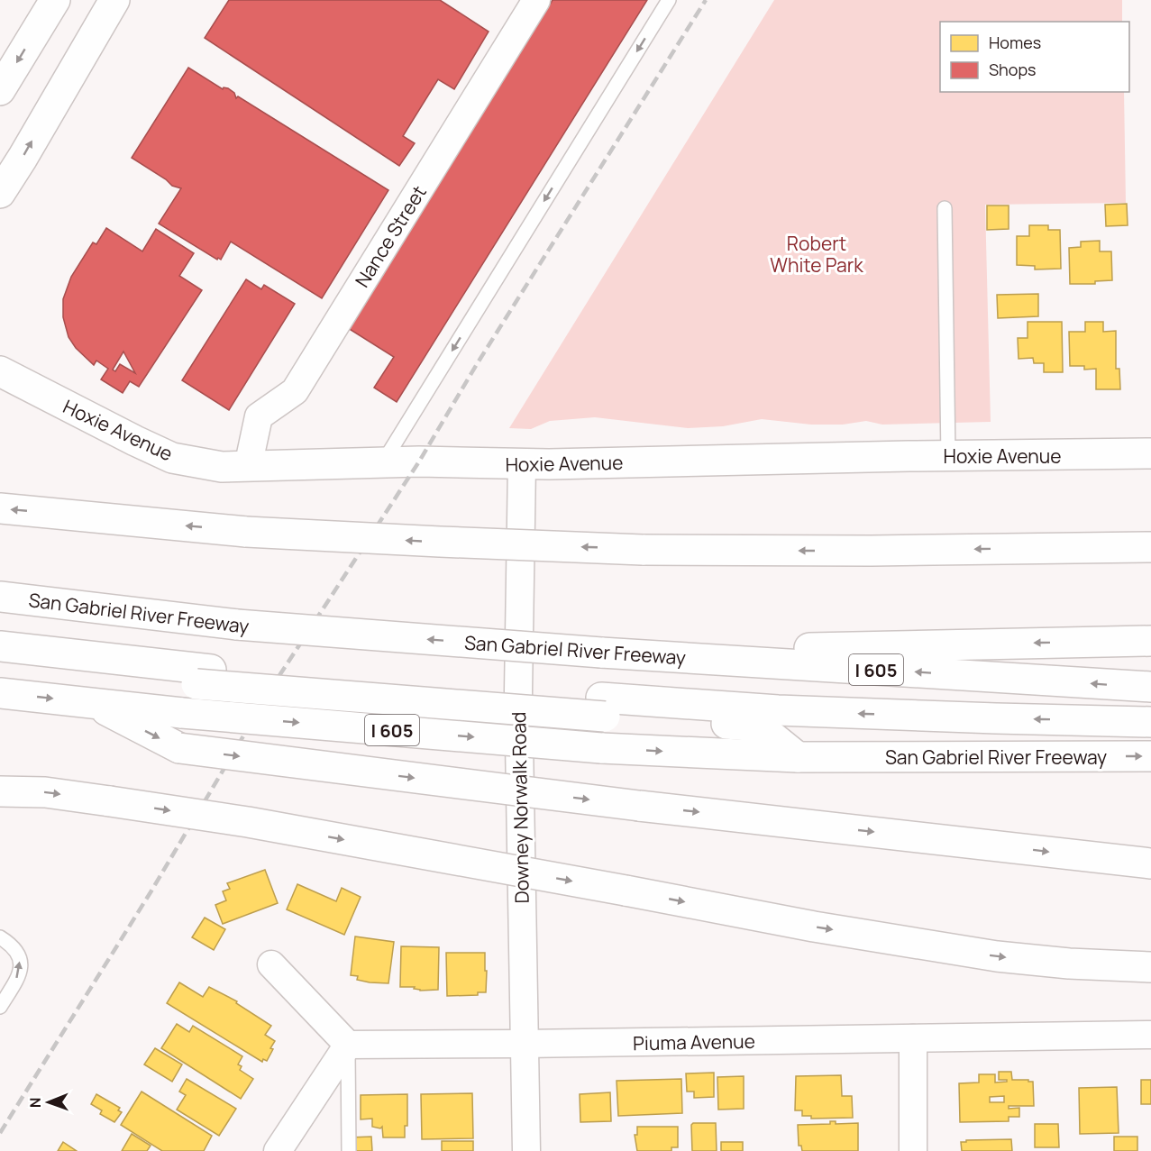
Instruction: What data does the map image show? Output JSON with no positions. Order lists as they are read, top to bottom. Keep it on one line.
{"streets":{"main road":["Hoxie Avenue","San Gabriel River Freeway","I 605"],"street":["Nance Street","Downey Norwalk Road","Piuma Avenue"]},"crossings":[["Nance Street","Hoxie Avenue"],["Hoxie Avenue","Downey Norwalk Road"],["Downey Norwalk Road","Piuma Avenue"]],"parks":["Robert White Park"],"legend":["Homes","Shops"],"north":"left"}
